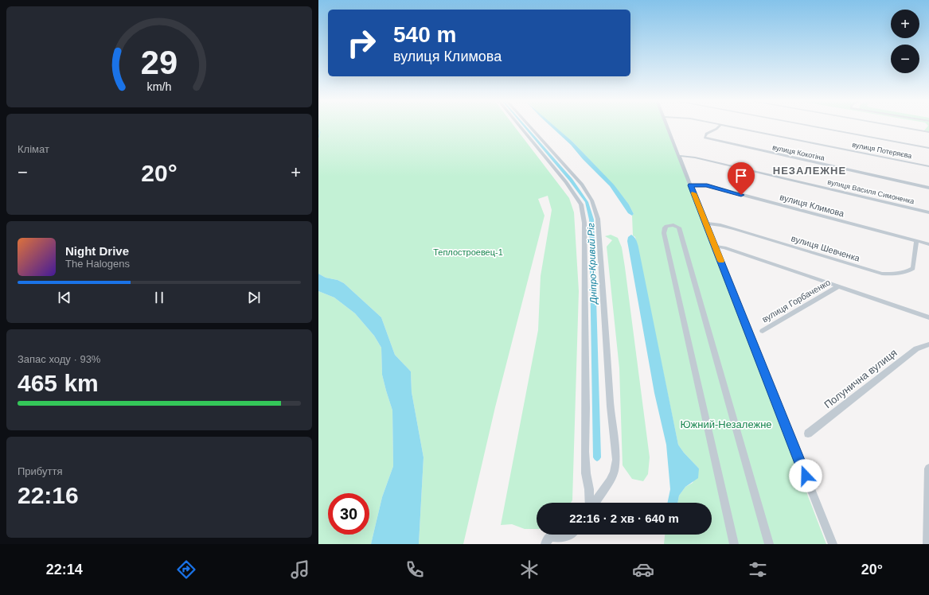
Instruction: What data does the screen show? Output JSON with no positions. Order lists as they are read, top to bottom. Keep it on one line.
{"streets":{"street":["вулиця Потеряєва","вулиця Кокотіна","вулиця Василя Симоненка","вулиця Климова","вулиця Шевченка","вулиця Горбаченко","Полунична вулиця"]},"crossings":[["вулиця Климова","вулиця Шевченка"]],"districts":["НЕЗАЛЕЖНЕ"],"water":["Дніпро-Кривий Ріг"],"parks":["Теплостроевец-1","Южний-Незалежне"],"page":{"map_buttons":["+","−"],"turn":["540 m","вулиця Климова"],"tile":["Клімат",["Запас ходу · 93%","465 km"],["Прибуття","22:16"]],"heat":["−","20°","+"],"song":["Night Drive","The Halogens"],"limit":"30","trip":"22:16 · 2 хв · 640 m","tabs":["22:14","20°"],"gauge":["29","km/h"]}}
